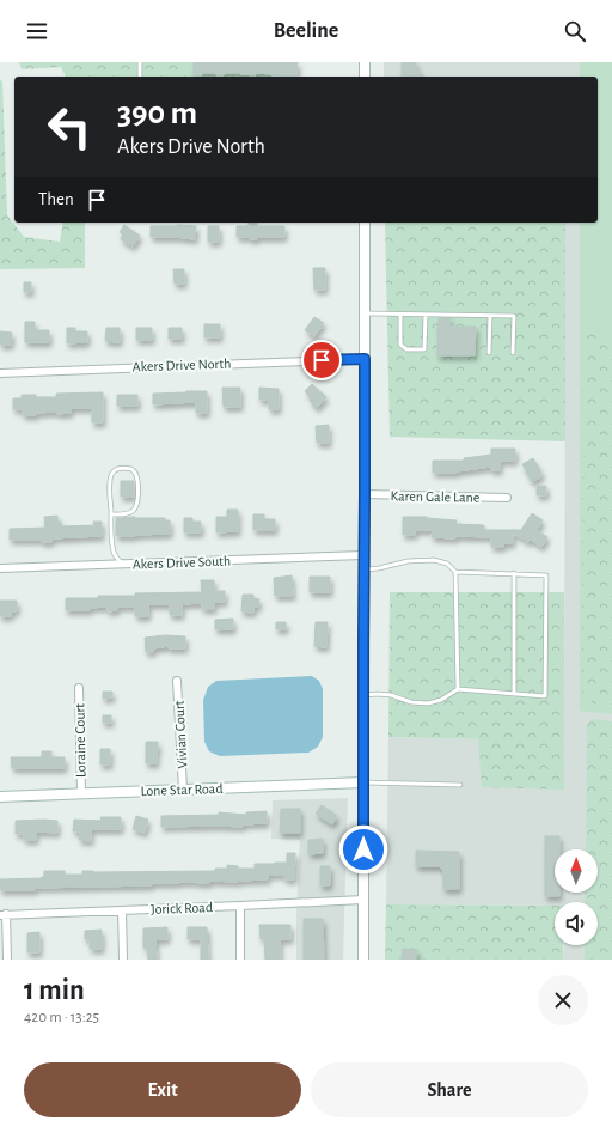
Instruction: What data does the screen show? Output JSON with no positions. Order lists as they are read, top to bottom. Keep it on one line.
{"streets":{"main road":["Lone Star Road"],"street":["Akers Drive North","Karen Gale Lane","Akers Drive South","Vivian Court","Loraine Court","Jorick Road"]},"crossings":[["Vivian Court","Lone Star Road"],["Loraine Court","Lone Star Road"]],"north":"top","page":{"header":"Beeline","turn":["390 m","Akers Drive North"],"then":"Then","heading":["1 min","420 m · 13:25"],"buttons":["Exit","Share"]}}
